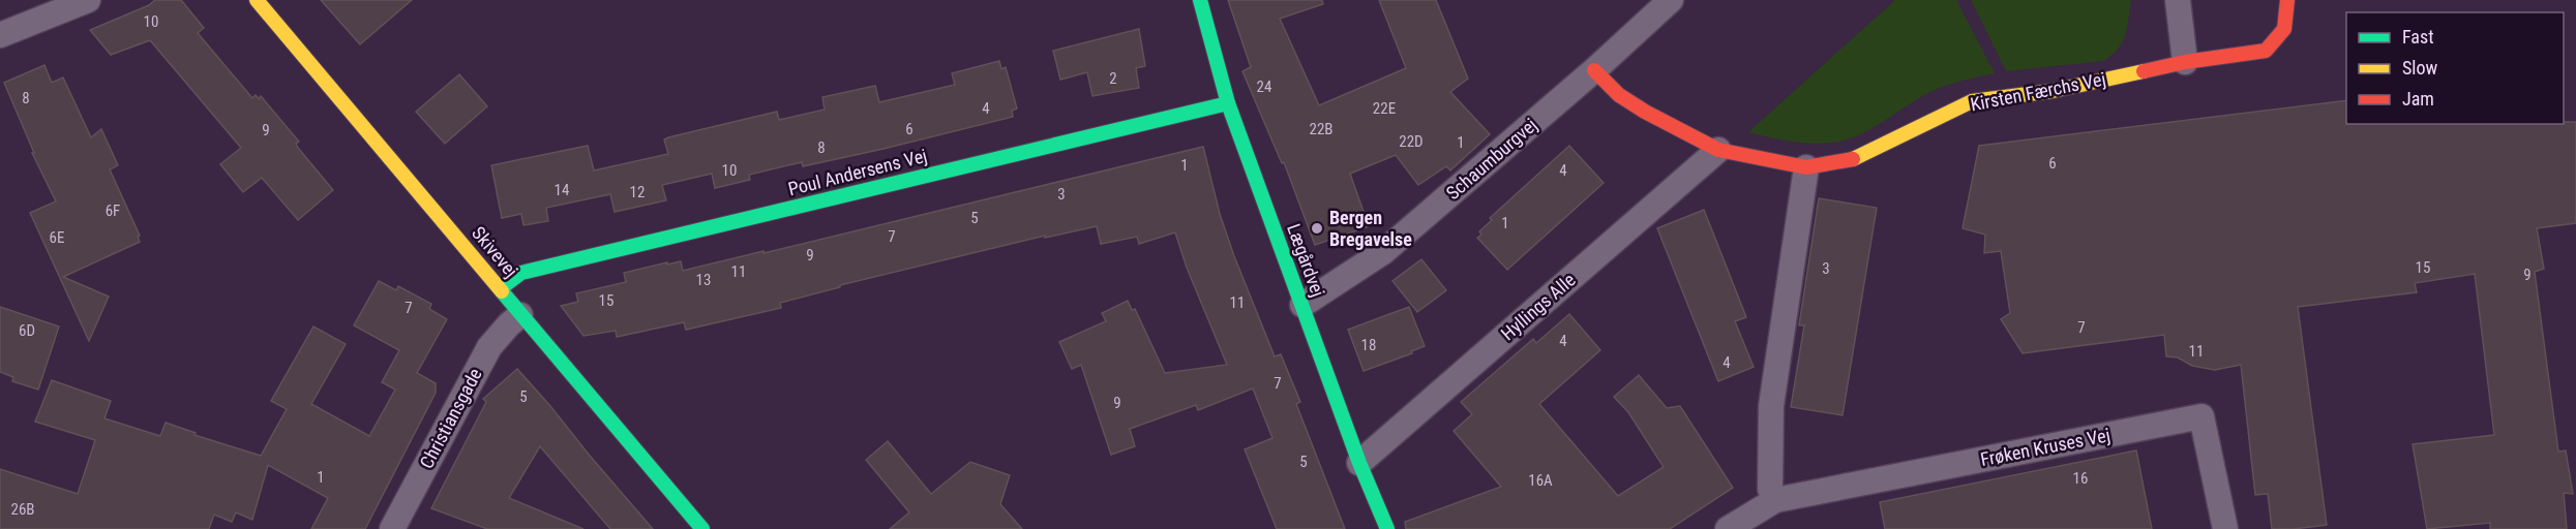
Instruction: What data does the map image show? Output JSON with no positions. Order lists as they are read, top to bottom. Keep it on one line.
{"streets":{"street":["Kirsten Færchs Vej","Schaumburgvej","Poul Andersens Vej","Skivevej","Lægårdvej","Hyllings Alle","Christiansgade","Frøken Kruses Vej"]},"crossings":[["Kirsten Færchs Vej","Schaumburgvej"],["Kirsten Færchs Vej","Hyllings Alle"],["Schaumburgvej","Lægårdvej"],["Poul Andersens Vej","Skivevej"],["Poul Andersens Vej","Lægårdvej"],["Skivevej","Christiansgade"],["Lægårdvej","Hyllings Alle"]],"places":["Bergen Bregavelse"],"house_numbers":["10","2","24","8","4","22E","6","22B","9","22D","1","8","6","1","10","4","14","12","3","6F","5","1","7","6E","9","15","3","11","9","13","15","11","7","7","6D","4","18","11","4","7","5","9","5","1","16","16A","26B"],"legend":["Fast","Slow","Jam"]}
